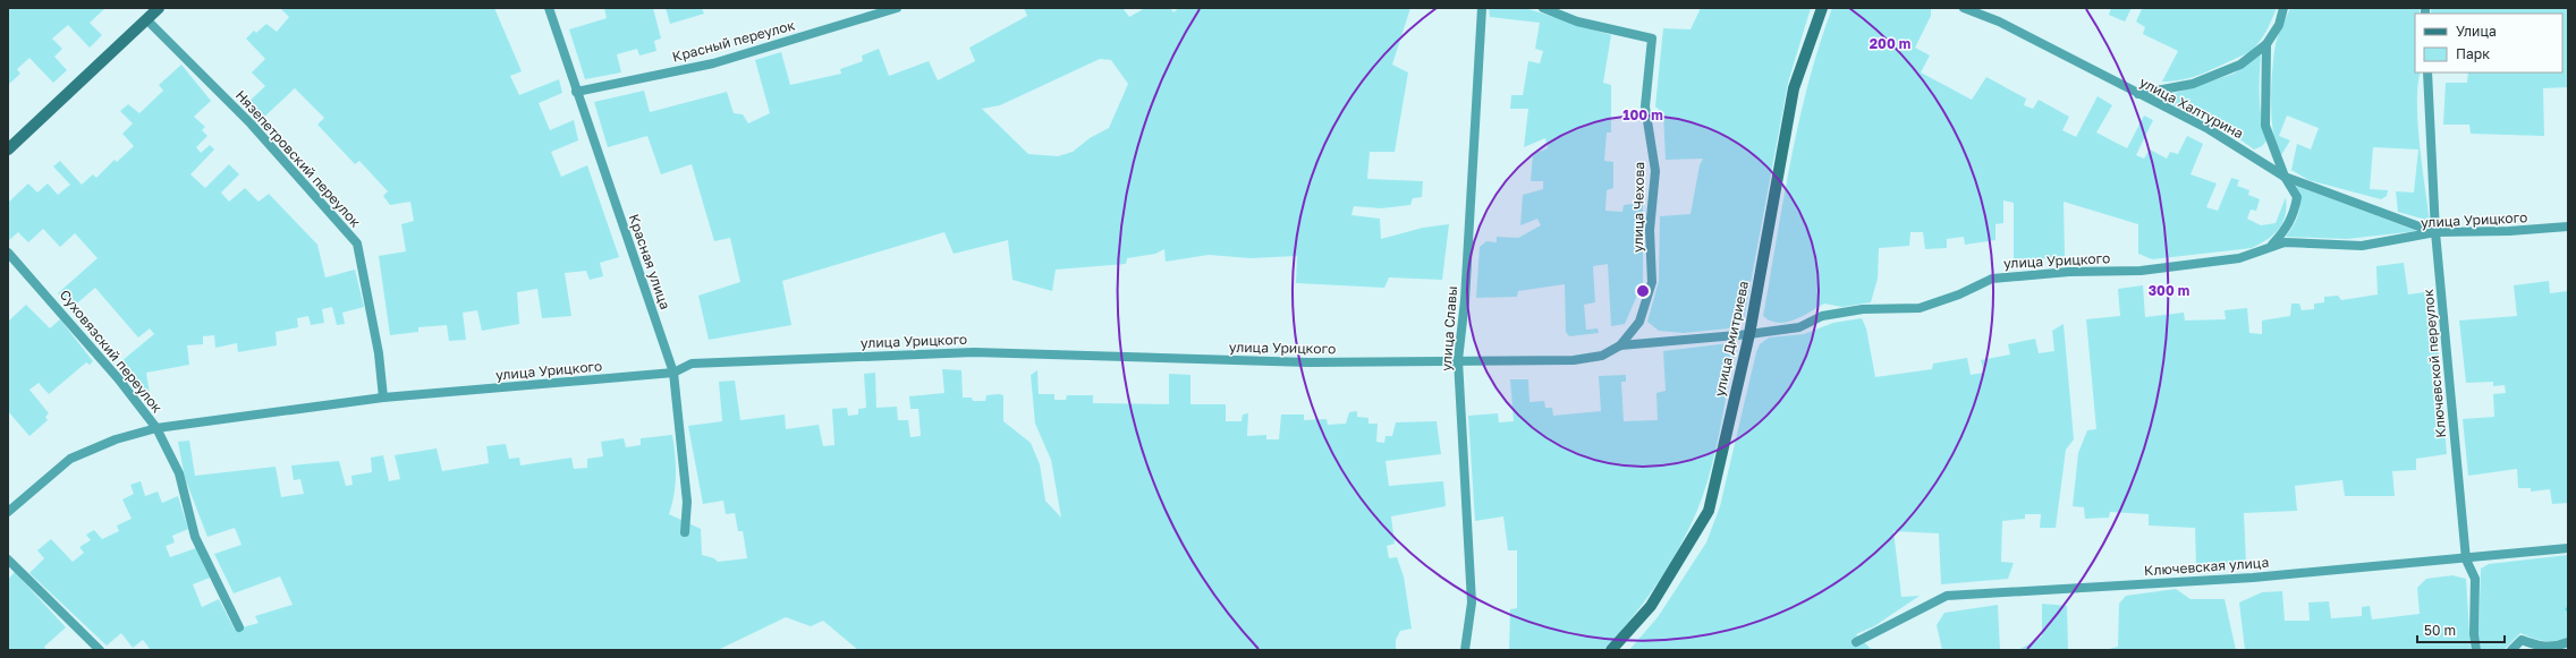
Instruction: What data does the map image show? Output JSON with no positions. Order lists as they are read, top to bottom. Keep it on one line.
{"streets":{"street":["Красный переулок","улица Халтурина","Нязепетровский переулок","улица Чехова","улица Урицкого","Красная улица","улица Славы","улица Дмитриева","Суховязский переулок","Ключевской переулок","Ключевская улица"]},"crossings":[["Красный переулок","Красная улица"],["улица Халтурина","улица Урицкого"],["улица Халтурина","Ключевской переулок"],["Нязепетровский переулок","улица Урицкого"],["улица Чехова","улица Урицкого"],["улица Урицкого","Красная улица"],["улица Урицкого","улица Славы"],["улица Урицкого","улица Дмитриева"],["улица Урицкого","Суховязский переулок"],["улица Урицкого","Ключевской переулок"],["Ключевской переулок","Ключевская улица"]],"legend":["Улица","Парк"],"scale_bar":"50 m","rings":["200 m","100 m","300 m"]}
